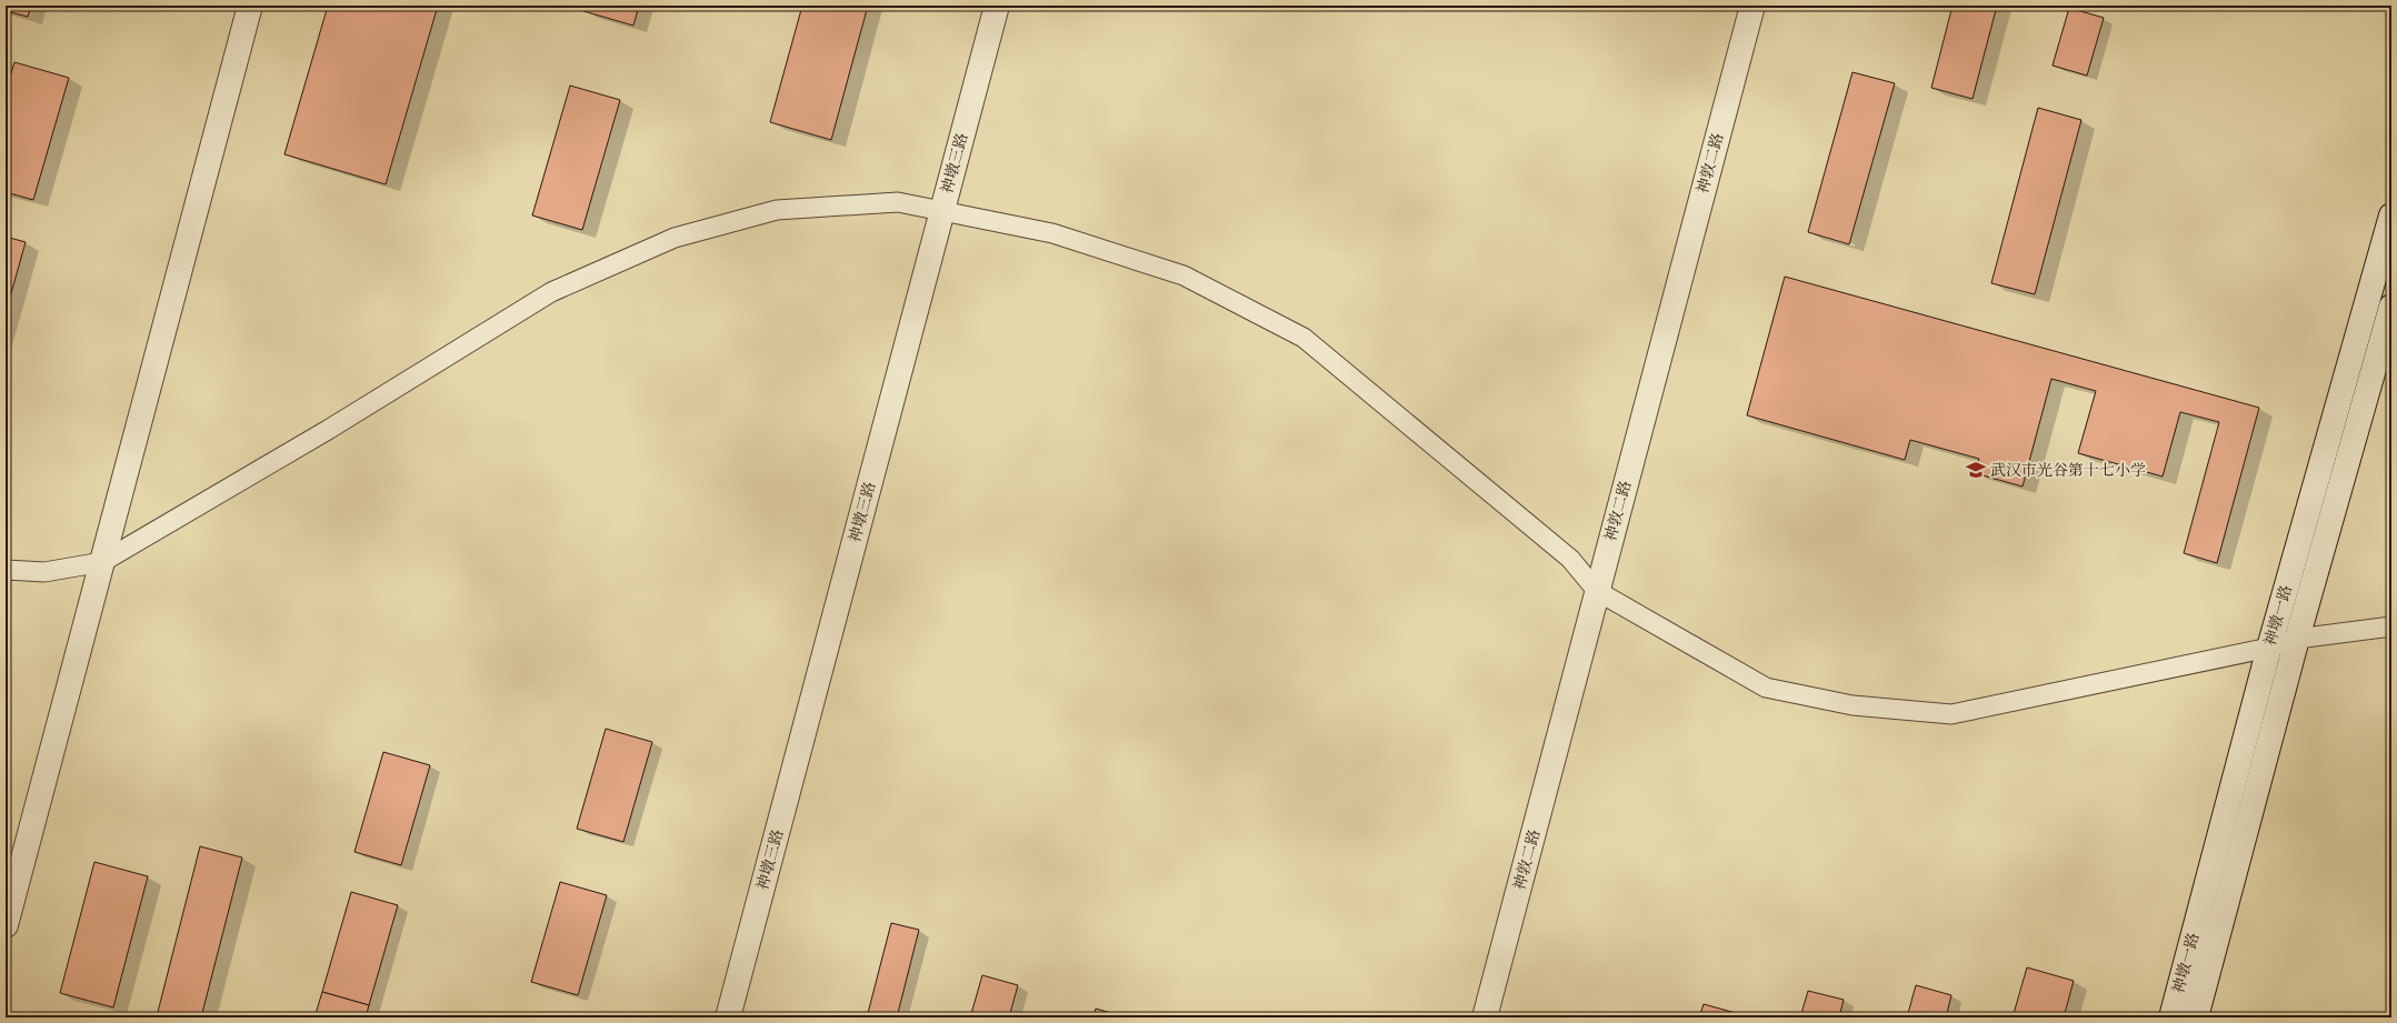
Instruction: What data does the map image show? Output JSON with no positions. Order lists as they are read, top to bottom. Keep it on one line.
{"streets":{"street":["神墩三路","神敦二路","神墩一路"]},"places":{"school or university":["武汉市光谷第十七小学"]}}
